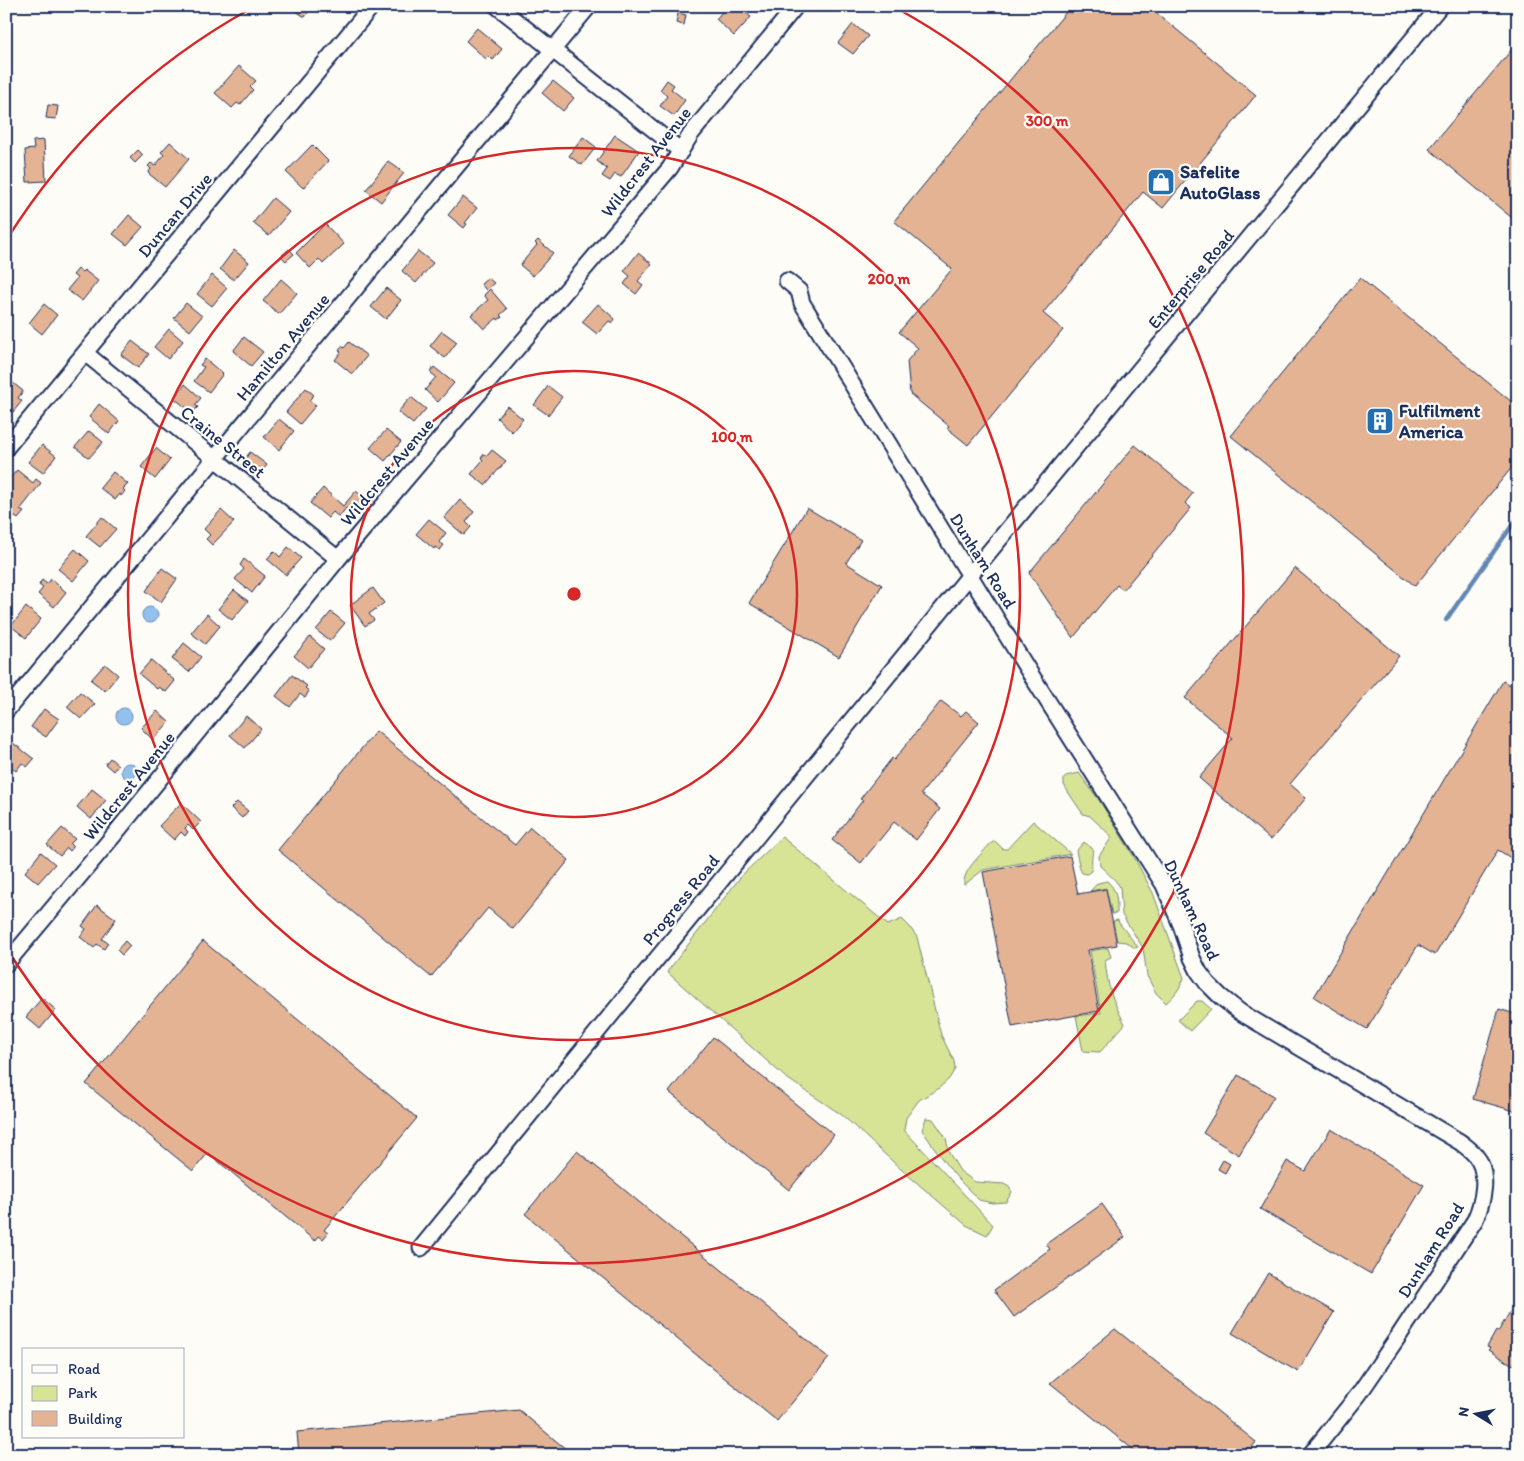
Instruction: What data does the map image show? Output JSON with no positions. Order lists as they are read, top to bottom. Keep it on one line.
{"streets":{"street":["Wildcrest Avenue","Duncan Drive","Enterprise Road","Hamilton Avenue","Craine Street","Dunham Road","Progress Road"]},"crossings":[["Wildcrest Avenue","Craine Street"],["Duncan Drive","Craine Street"],["Enterprise Road","Dunham Road"],["Enterprise Road","Progress Road"],["Hamilton Avenue","Craine Street"],["Dunham Road","Progress Road"]],"places":{"shop":["Safelite AutoGlass"],"building":["Fulfilment America"]},"legend":["Road","Park","Building"],"north":"left","rings":["300 m","200 m","100 m"]}
